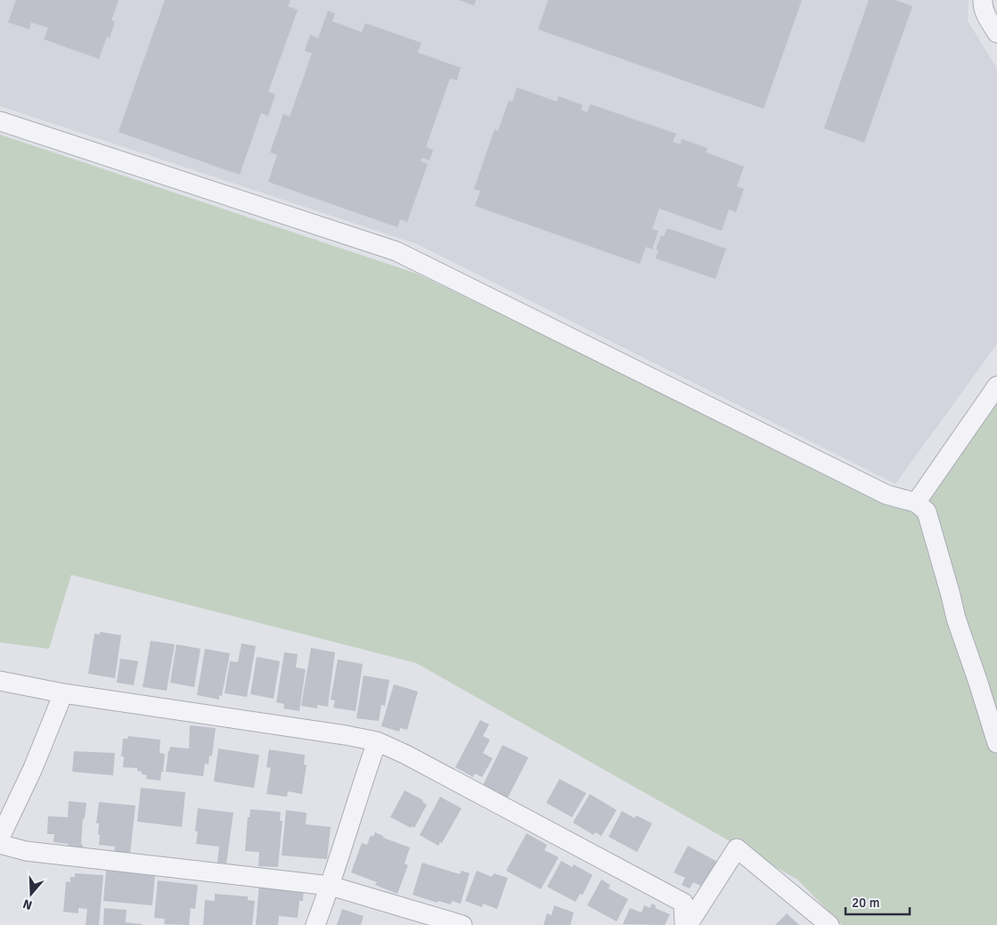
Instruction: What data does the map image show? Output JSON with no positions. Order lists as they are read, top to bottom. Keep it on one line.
{"scale_bar":"20 m","north":"bottom"}
